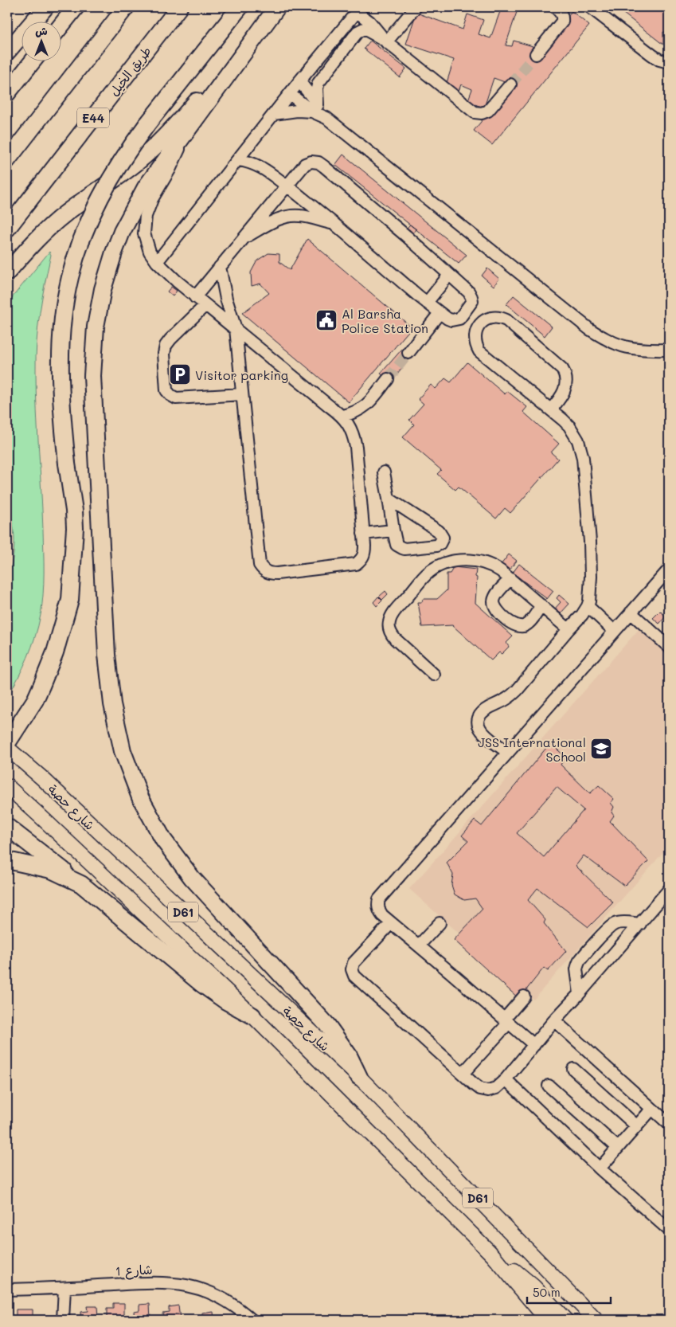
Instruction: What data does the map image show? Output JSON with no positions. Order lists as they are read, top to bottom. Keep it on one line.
{"streets":{"highway":["طريق الخيل","E44"],"main road":["شارع حصة","D61"],"street":["شارع 1"]},"places":{"public building":["Al Barsha Police Station"],"parking":["Visitor parking"],"school or university":["JSS International School"]},"scale_bar":"50 m","north":"top"}
